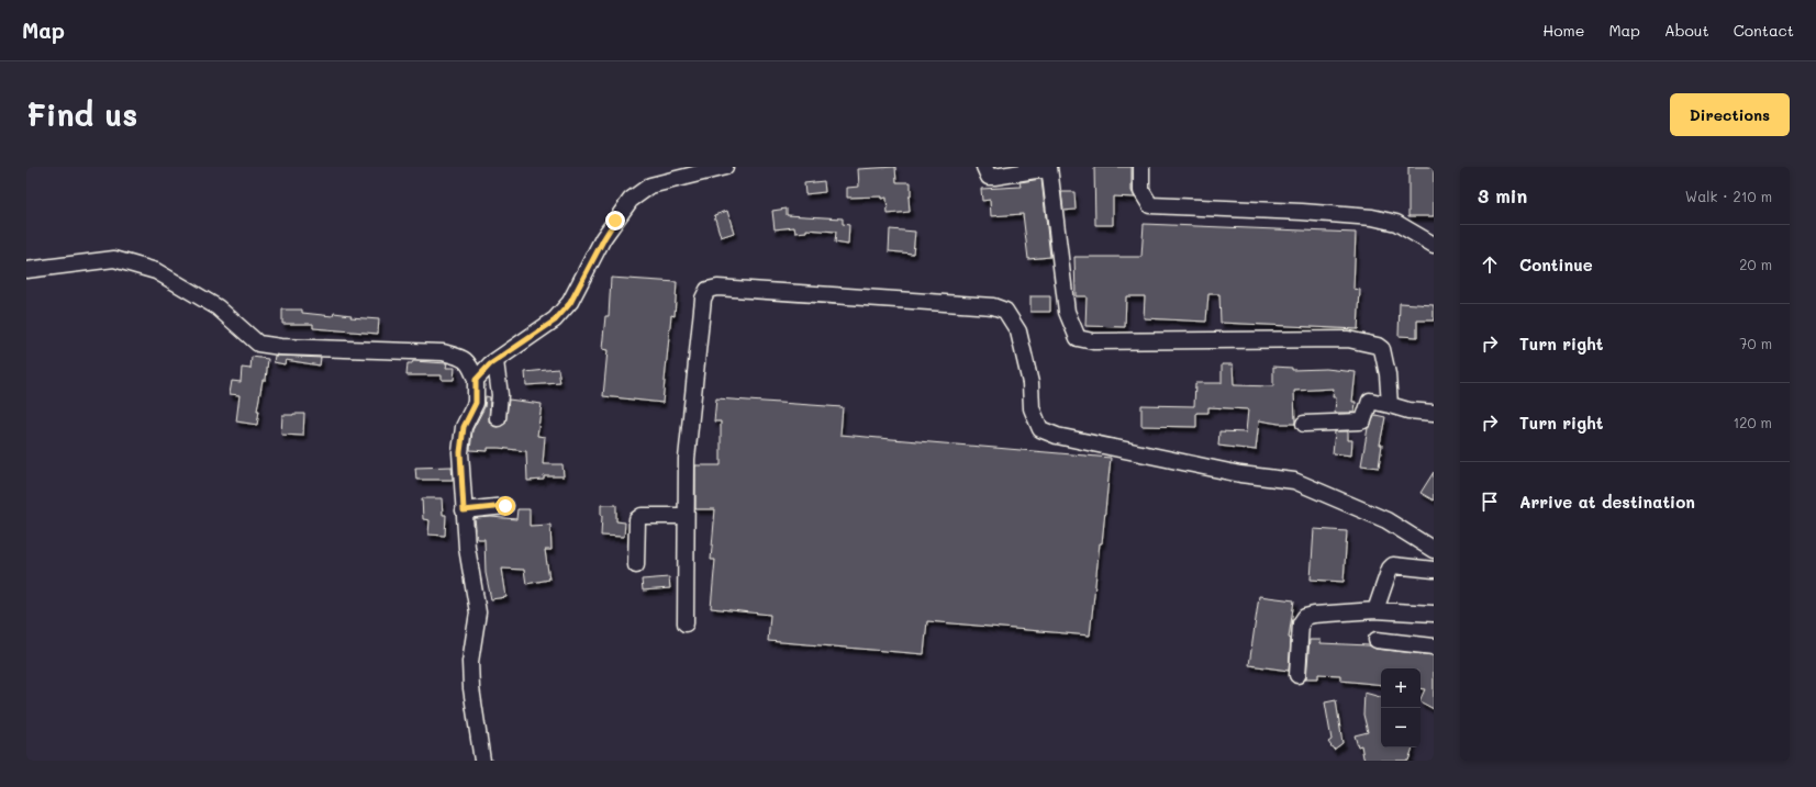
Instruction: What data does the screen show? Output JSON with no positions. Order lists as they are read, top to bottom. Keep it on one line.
{"page":{"header":"Map","nav":["Home","Map","About","Contact"],"buttons":"Directions","title":"Find us","heading":["3 min","Walk · 210 m"],"list":[["Continue","20 m"],["Turn right","70 m"],["Turn right","120 m"],"Arrive at destination"],"map_buttons":["+","−"]}}
